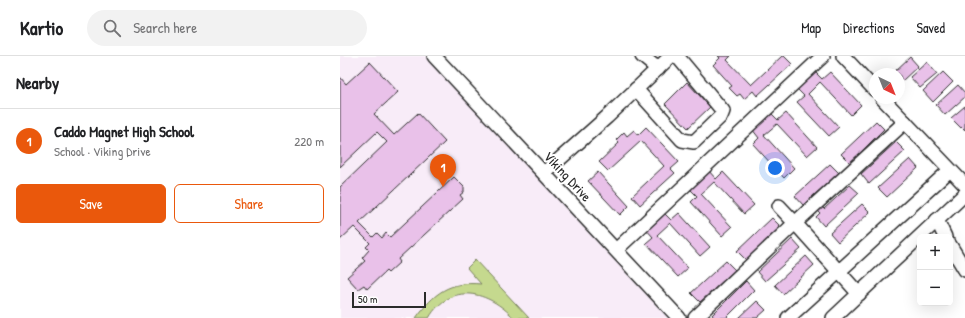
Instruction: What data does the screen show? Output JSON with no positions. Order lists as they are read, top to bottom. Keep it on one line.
{"streets":{"street":["Viking Drive"]},"scale_bar":"50 m","north":"bottom right","page":{"header":"Kartio","search":"Search here","nav":["Map","Directions","Saved"],"heading":"Nearby","list":[{"mark":"1","name":"Caddo Magnet High School","note":"School · Viking Drive","value":"220 m"}],"pins":"1","buttons":["Save","Share"],"map_buttons":["+","−"],"scale":"50 m"}}
